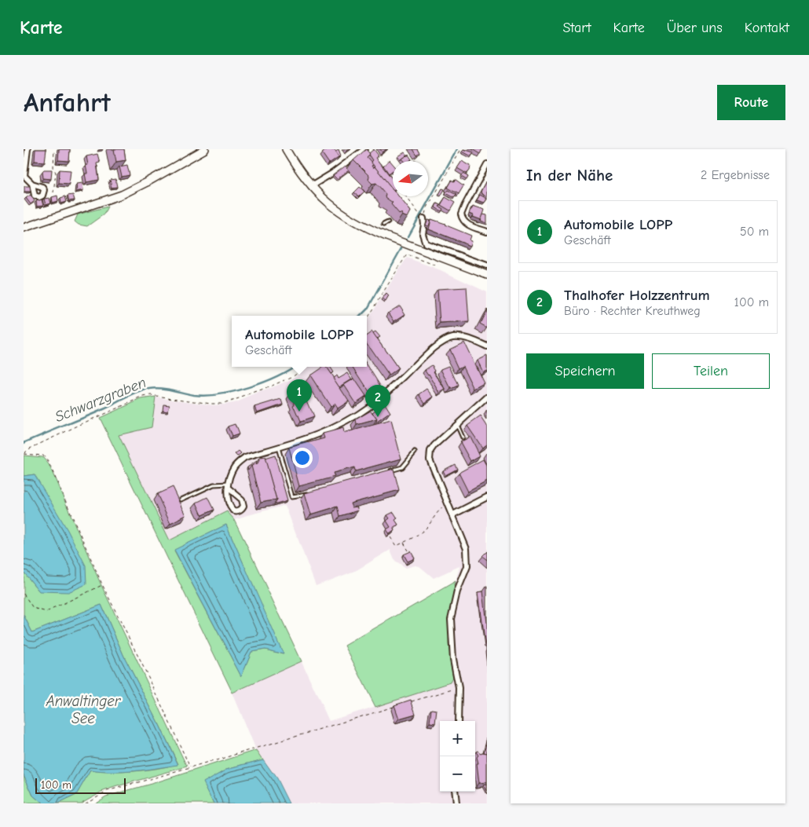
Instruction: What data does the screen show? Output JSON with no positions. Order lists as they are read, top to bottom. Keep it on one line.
{"water":["Schwarzgraben","Anwaltinger See"],"scale_bar":"100 m","north":"left","page":{"header":"Karte","nav":["Start","Karte","Über uns","Kontakt"],"buttons":["Route",["Speichern","Teilen"]],"title":"Anfahrt","heading":["In der Nähe","2 Ergebnisse"],"list":[{"mark":"1","name":"Automobile LOPP","note":"Geschäft","value":"50 m"},{"mark":"2","name":"Thalhofer Holzzentrum","note":"Büro · Rechter Kreuthweg","value":"100 m"}],"popup":["Automobile LOPP","Geschäft"],"pins":["1","2"],"map_buttons":["+","−"],"scale":"100 m"}}
